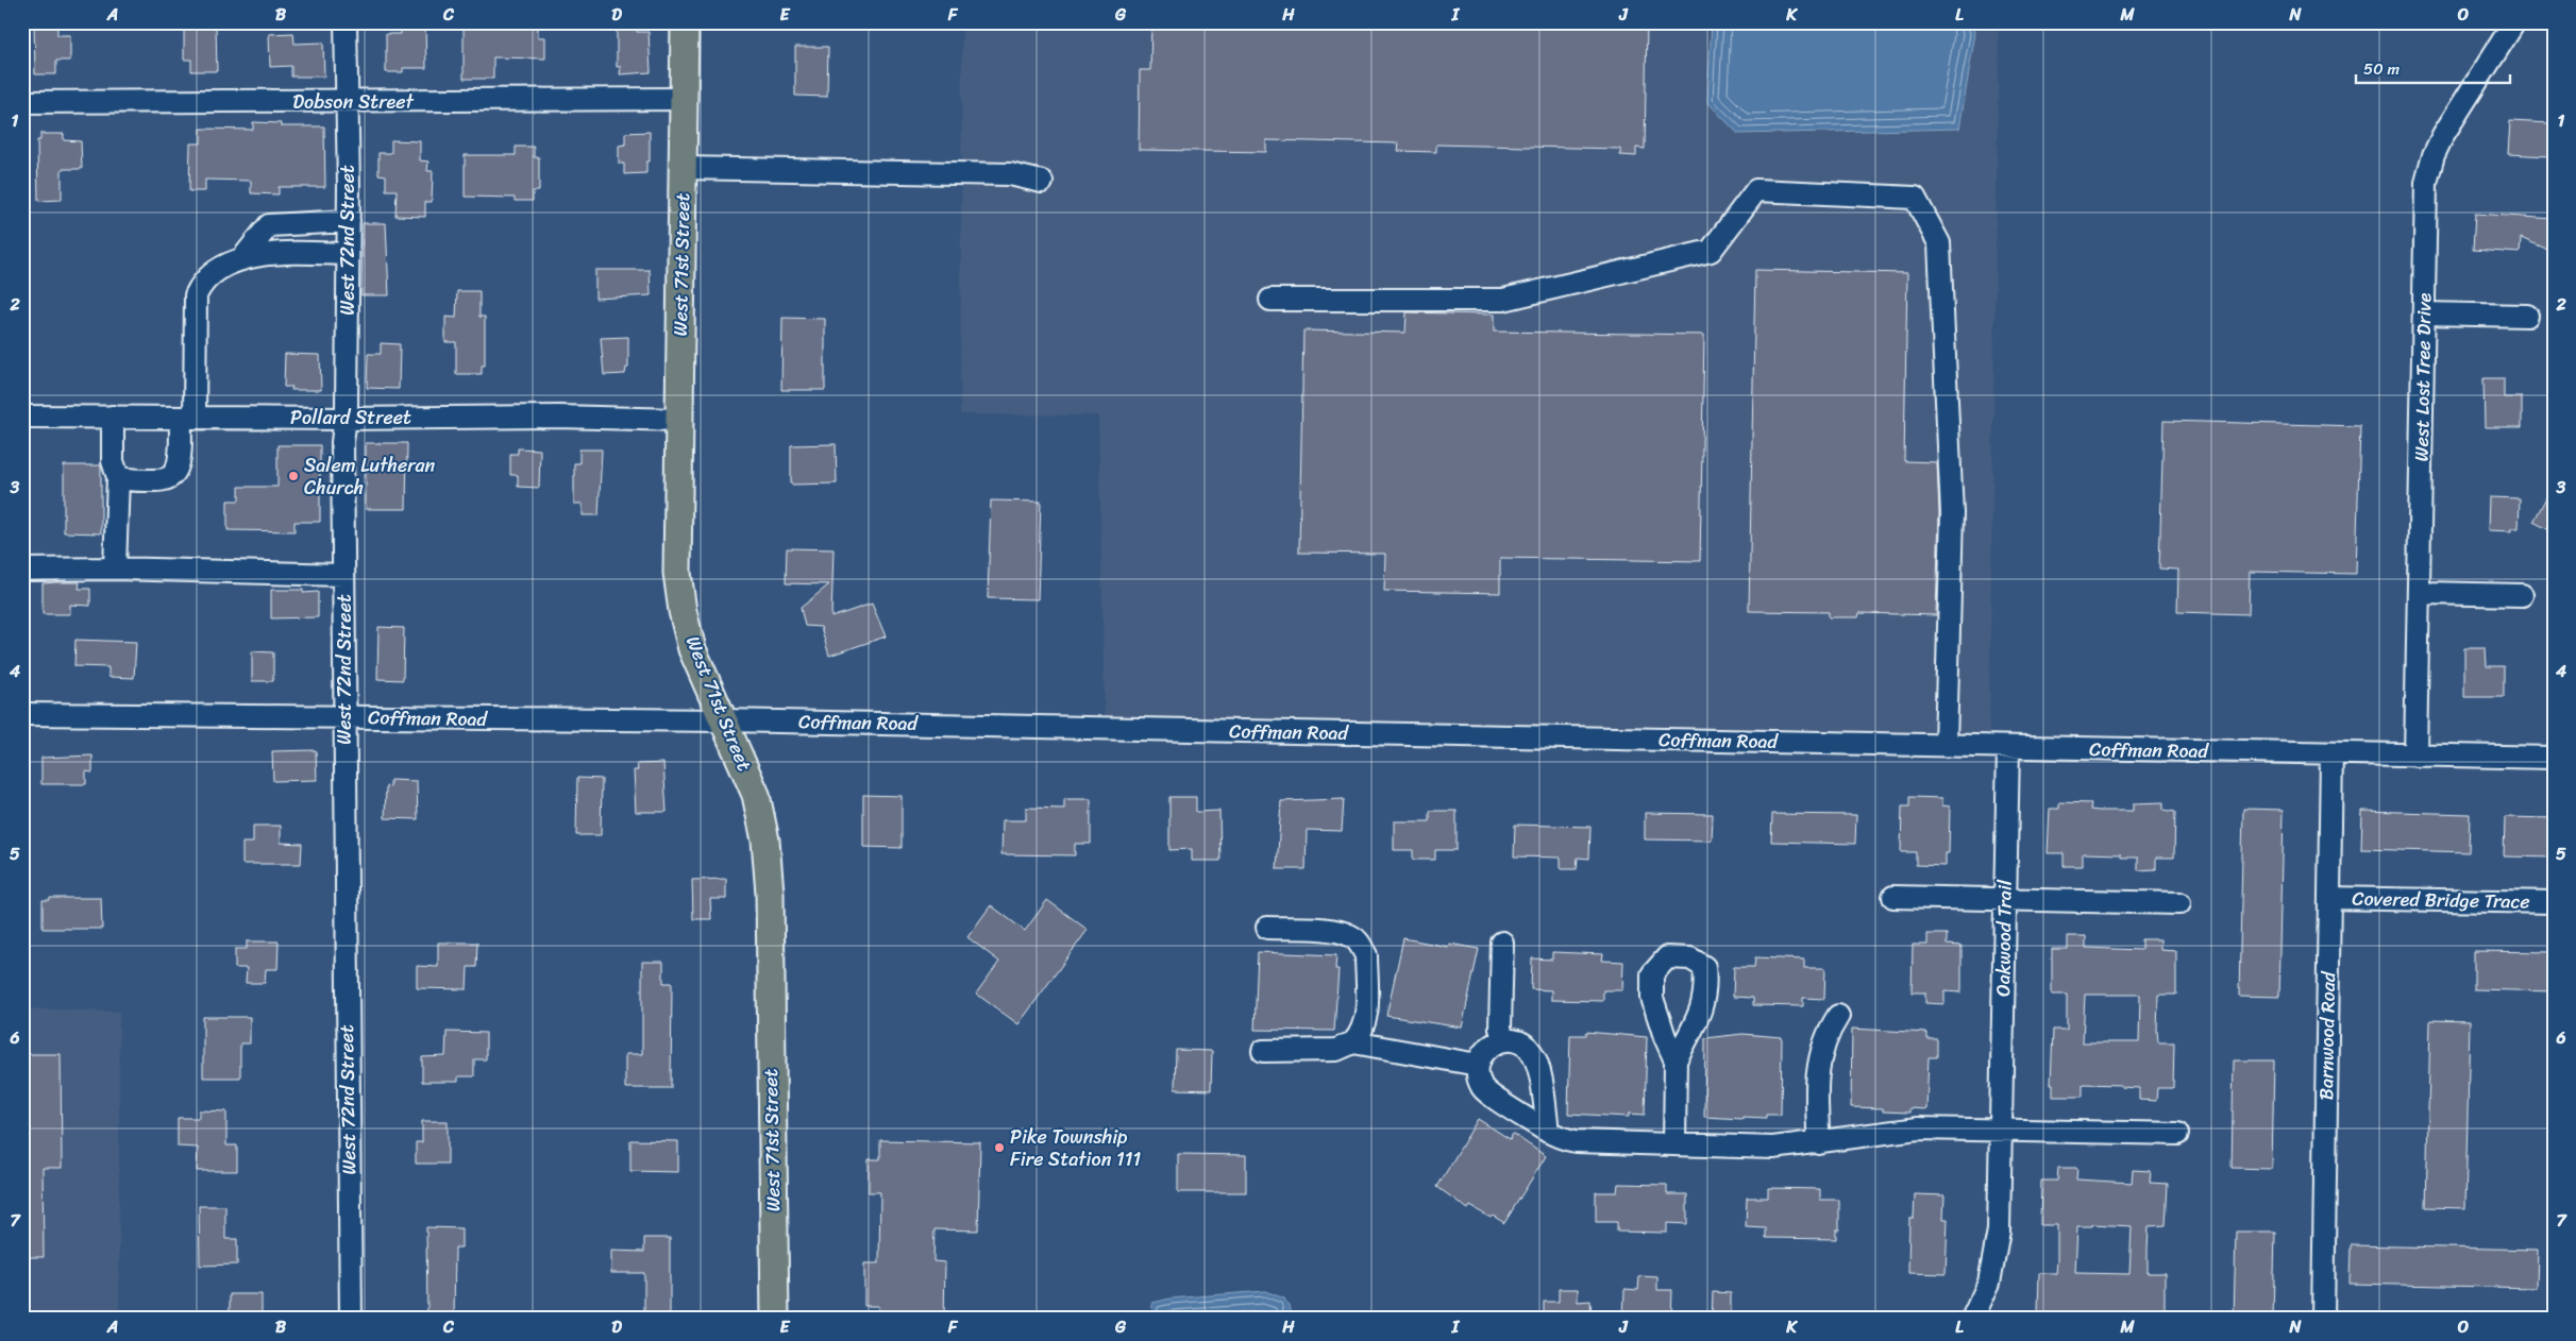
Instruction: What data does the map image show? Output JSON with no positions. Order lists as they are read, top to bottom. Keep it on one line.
{"streets":{"main road":["West 71st Street"],"street":["Dobson Street","West 72nd Street","West Lost Tree Drive","Pollard Street","Coffman Road","Covered Bridge Trace","Oakwood Trail","Barnwood Road"]},"crossings":[["Dobson Street","West 72nd Street"],["Dobson Street","West 71st Street"],["West 72nd Street","Pollard Street"],["West 72nd Street","Coffman Road"],["West 71st Street","Pollard Street"],["West 71st Street","Coffman Road"],["West Lost Tree Drive","Coffman Road"],["Coffman Road","Oakwood Trail"],["Coffman Road","Barnwood Road"],["Covered Bridge Trace","Barnwood Road"]],"places":["Salem Lutheran Church","Pike Township Fire Station 111"],"scale_bar":"50 m","grid":{"columns":["A","B","C","D","E","F","G","H","I","J","K","L","M","N","O"],"rows":["1","2","3","4","5","6","7"]}}
